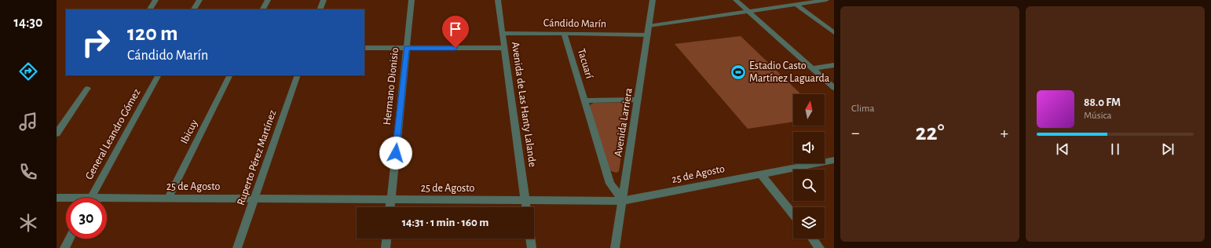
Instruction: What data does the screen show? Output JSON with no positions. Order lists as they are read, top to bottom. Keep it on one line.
{"streets":{"street":["Cándido Marín","Tacuarí","Hermano Dionisio","Avenida de Las Hanty Lalande","Avenida Larriera","Ibicuy","General Leandro Gómez","Ruperto Pérez Martínez","25 de Agosto"]},"crossings":[["Cándido Marín","Tacuarí"],["Cándido Marín","Avenida de Las Hanty Lalande"],["Cándido Marín","Avenida Larriera"],["Tacuarí","Avenida Larriera"],["Tacuarí","25 de Agosto"],["Hermano Dionisio","25 de Agosto"],["Avenida de Las Hanty Lalande","25 de Agosto"],["Avenida Larriera","25 de Agosto"],["Ibicuy","25 de Agosto"],["Ruperto Pérez Martínez","25 de Agosto"]],"places":{"sports":["Estadio Casto Martínez Laguarda"]},"north":"top","page":{"tabs":"14:30","tile":"Clima","turn":["120 m","Cándido Marín"],"song":["88.0 FM","Música"],"heat":["−","22°","+"],"limit":"30","trip":"14:31 · 1 min · 160 m"}}
